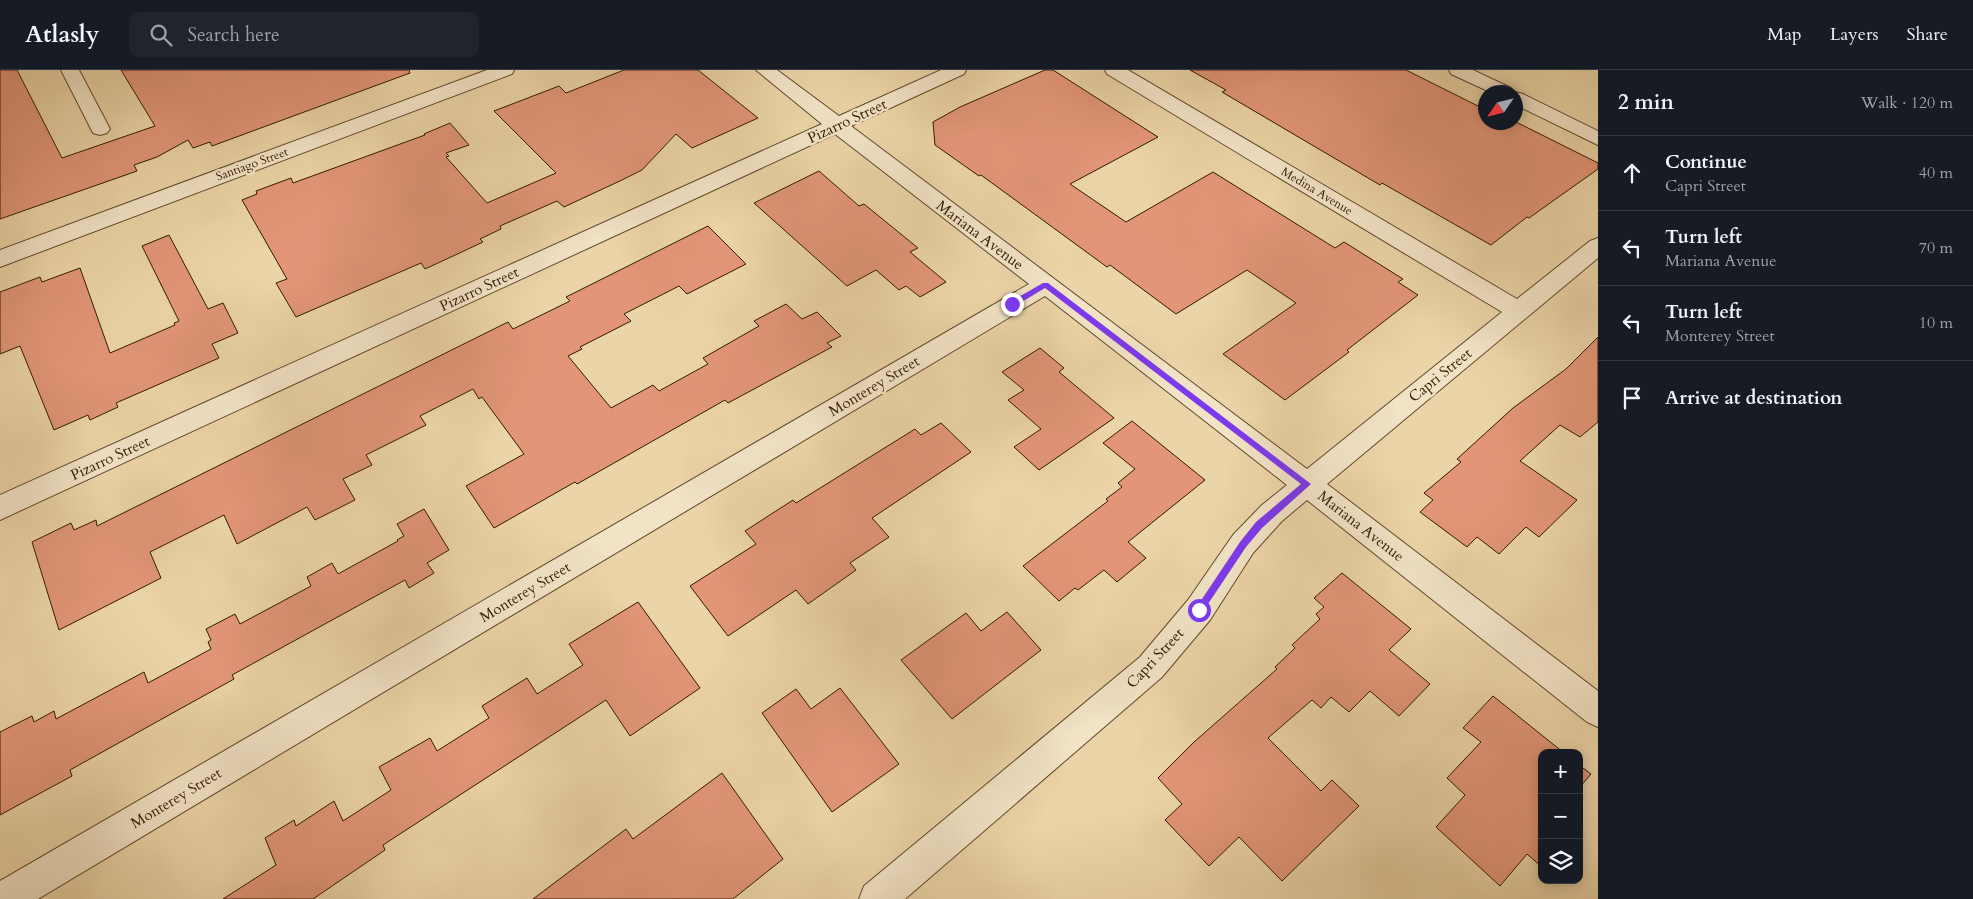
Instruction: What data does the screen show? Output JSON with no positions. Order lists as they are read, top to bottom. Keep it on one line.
{"streets":{"street":["Pizarro Street","Santiago Street","Medina Avenue","Mariana Avenue","Capri Street","Monterey Street"]},"crossings":[["Pizarro Street","Mariana Avenue"],["Medina Avenue","Capri Street"],["Mariana Avenue","Capri Street"],["Mariana Avenue","Monterey Street"]],"north":"bottom left","page":{"header":"Atlasly","search":"Search here","nav":["Map","Layers","Share"],"heading":["2 min","Walk · 120 m"],"list":[["Continue","Capri Street","40 m"],["Turn left","Mariana Avenue","70 m"],["Turn left","Monterey Street","10 m"],"Arrive at destination"],"map_buttons":["+","−"]}}
